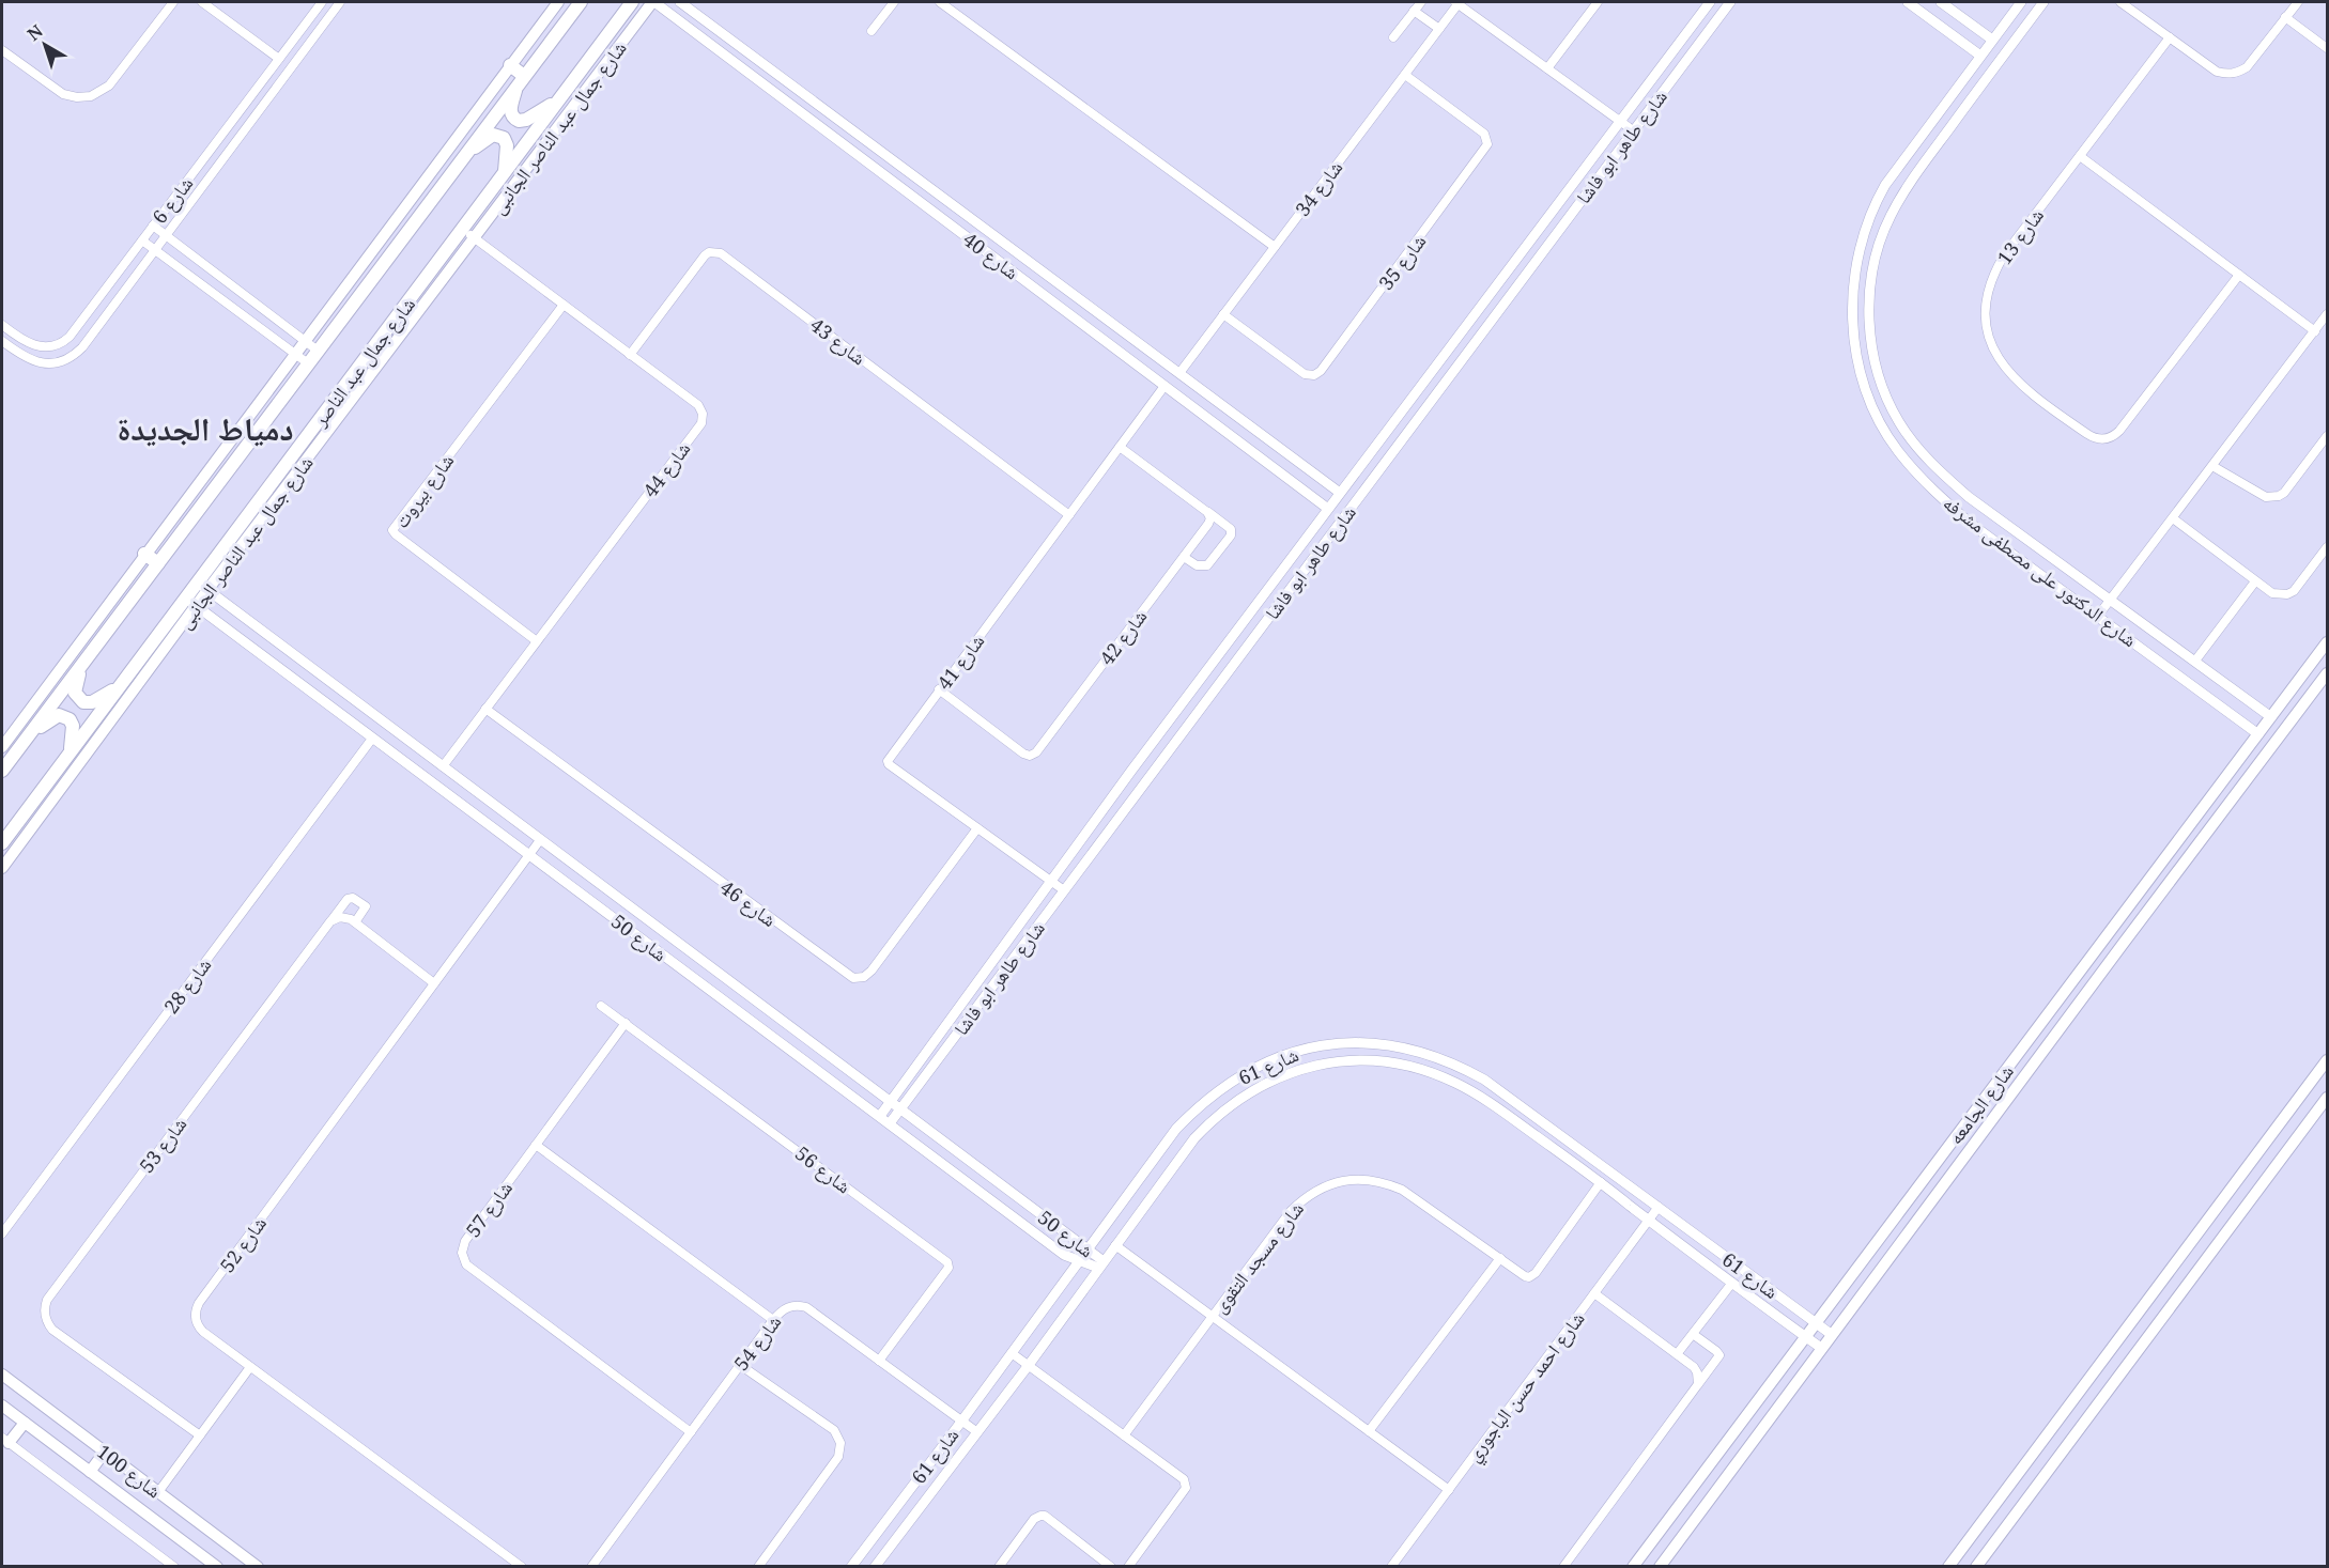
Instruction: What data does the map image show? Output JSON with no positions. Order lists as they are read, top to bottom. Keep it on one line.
{"streets":{"main road":["شارع جمال عبد الناصر الجانبى","شارع جمال عبد الناصر","شارع الجامعه","شارع 100"],"street":["شارع طاهر ابو فاشا","شارع 34","شارع 6","شارع 13","شارع 40","شارع 35","شارع 43","شارع 44","شارع بيروت","شارع الدكتور على مصطفى مشرفه","شارع 42","شارع 41","شارع 46","شارع 50","شارع 28","شارع 61","شارع 53","شارع 56","شارع 57","شارع 52","شارع مسجد التقوى","شارع 54","شارع احمد حسن الباجوري"]},"crossings":[["شارع جمال عبد الناصر الجانبى","شارع 40"],["شارع جمال عبد الناصر الجانبى","شارع جمال عبد الناصر"],["شارع جمال عبد الناصر الجانبى","شارع 44"],["شارع جمال عبد الناصر الجانبى","شارع 50"],["شارع طاهر ابو فاشا","شارع 34"],["شارع طاهر ابو فاشا","شارع 40"],["شارع طاهر ابو فاشا","شارع 41"],["شارع طاهر ابو فاشا","شارع 50"],["شارع 34","شارع 40"],["شارع 34","شارع 35"],["شارع 40","شارع 41"],["شارع 43","شارع 44"],["شارع 43","شارع 41"],["شارع جمال عبد الناصر","شارع 44"],["شارع جمال عبد الناصر","شارع 50"],["شارع 44","شارع بيروت"],["شارع 44","شارع 46"],["شارع 44","شارع 50"],["شارع الدكتور على مصطفى مشرفه","شارع الجامعه"],["شارع 42","شارع 41"],["شارع 41","شارع 46"],["شارع 50","شارع 28"],["شارع 50","شارع 61"],["شارع 50","شارع 52"],["شارع 61","شارع الجامعه"],["شارع 61","شارع مسجد التقوى"],["شارع 61","شارع 54"],["شارع 61","شارع احمد حسن الباجوري"],["شارع 56","شارع 57"],["شارع 56","شارع 54"],["شارع 57","شارع 54"]],"districts":["دمياط الجديدة"],"north":"top left"}
